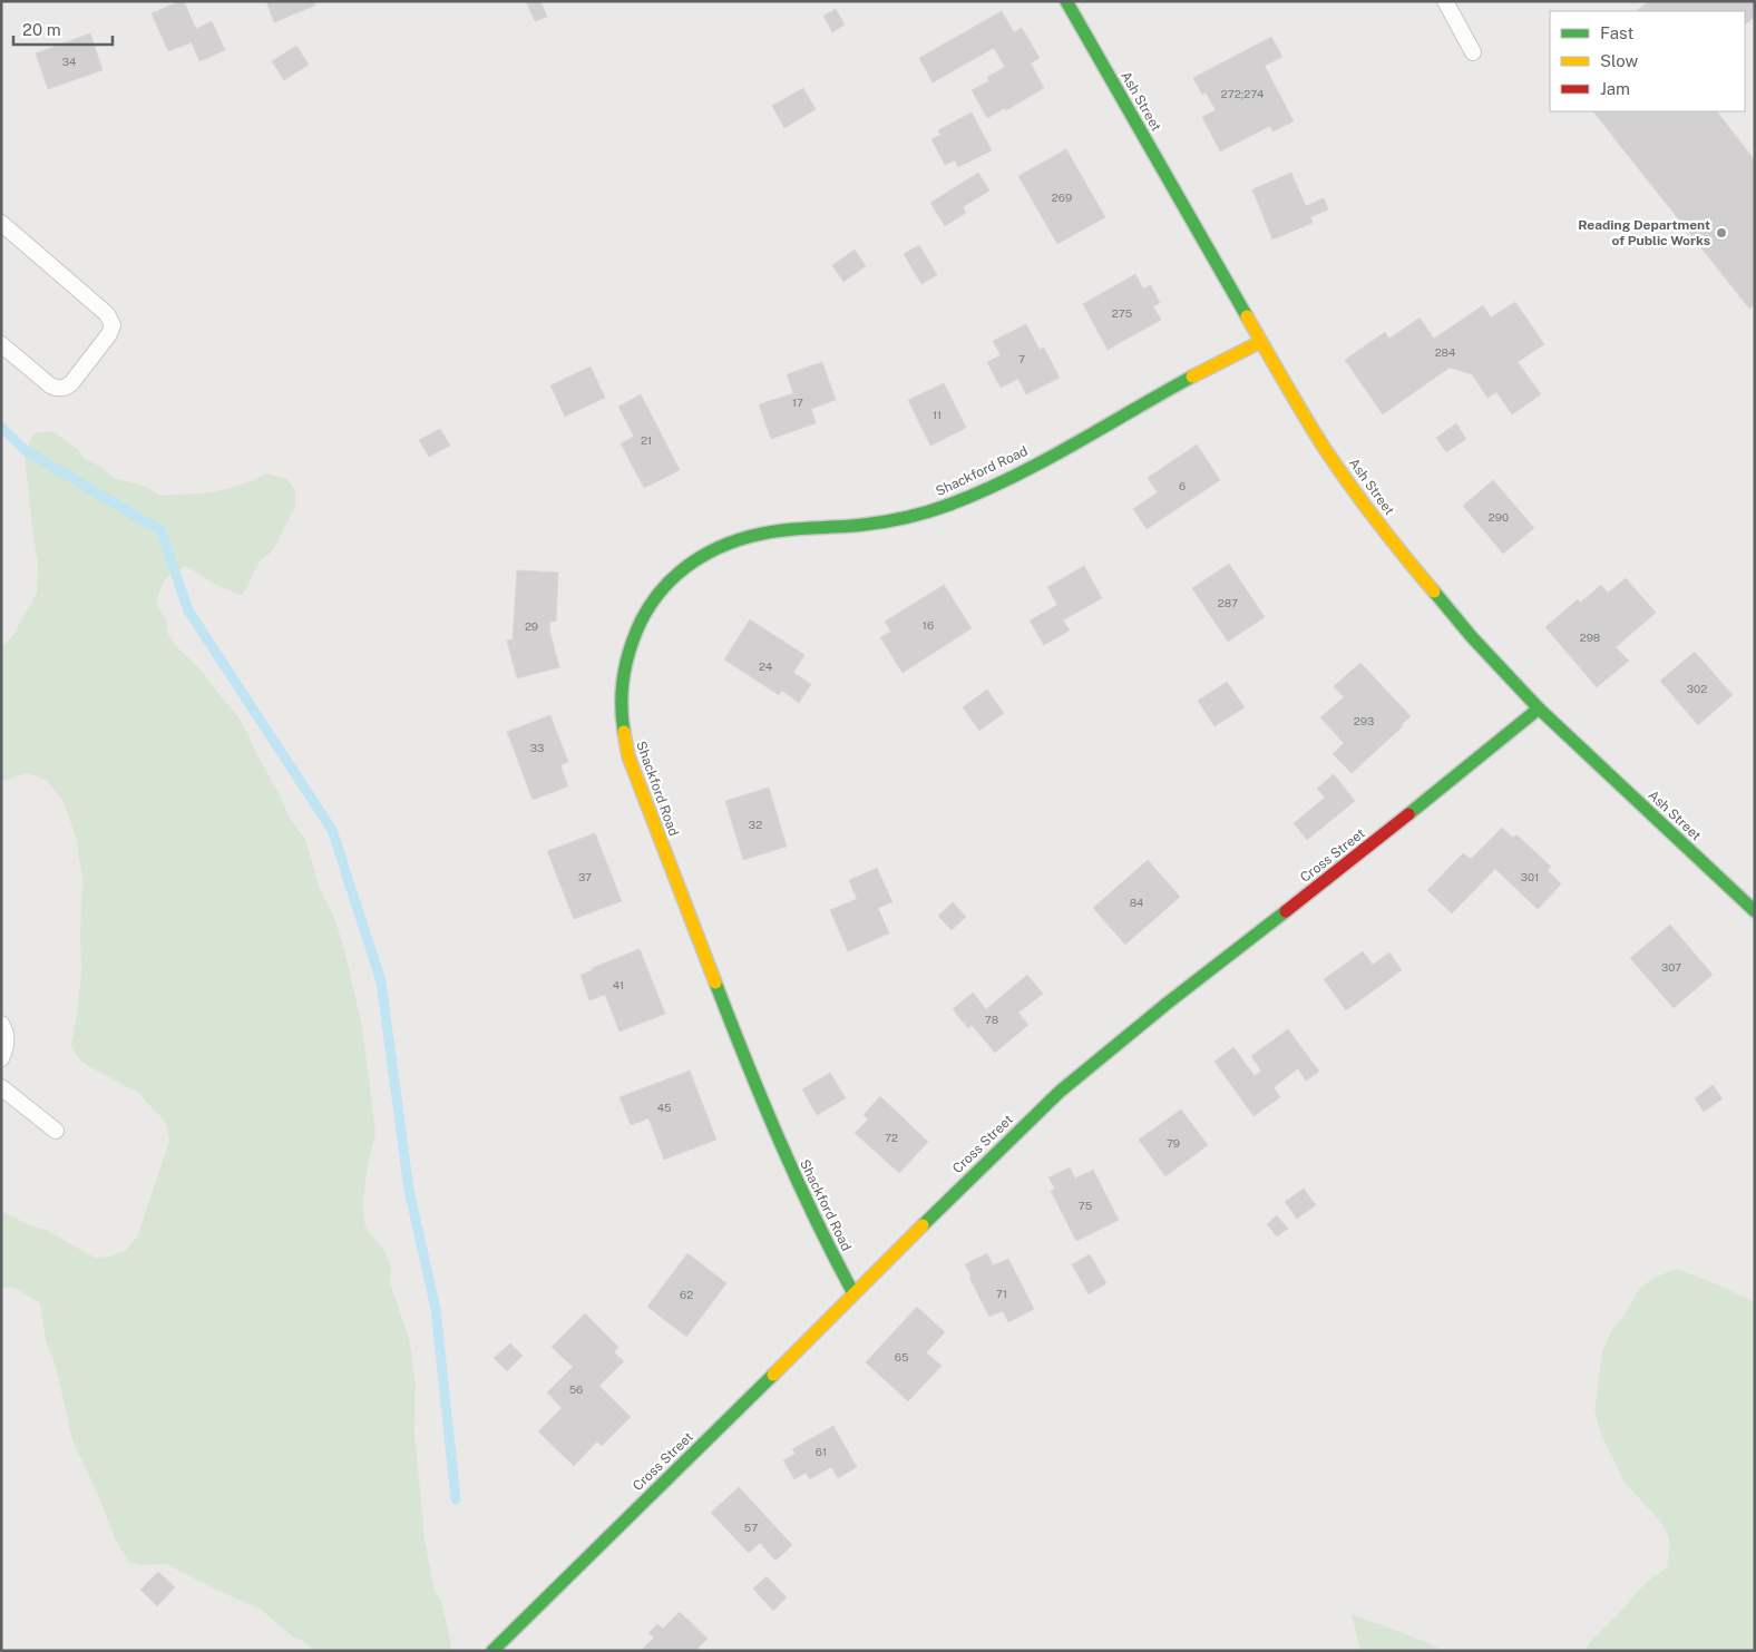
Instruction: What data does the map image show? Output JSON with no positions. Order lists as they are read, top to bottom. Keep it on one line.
{"streets":{"street":["Ash Street","Shackford Road","Cross Street"]},"crossings":[["Ash Street","Shackford Road"],["Ash Street","Cross Street"],["Shackford Road","Cross Street"]],"places":["Reading Department of Public Works"],"house_numbers":["34","272;274","269","275","284","7","17","11","21","6","290","287","16","29","298","24","302","293","33","32","37","301","84","307","41","78","45","72","79","75","71","62","65","56","61","57"],"legend":["Fast","Slow","Jam"],"scale_bar":"20 m"}
